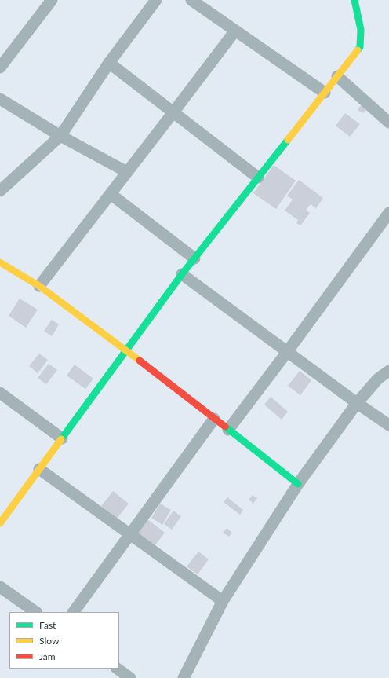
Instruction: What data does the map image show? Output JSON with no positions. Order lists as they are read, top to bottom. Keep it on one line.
{"legend":["Fast","Slow","Jam"]}
